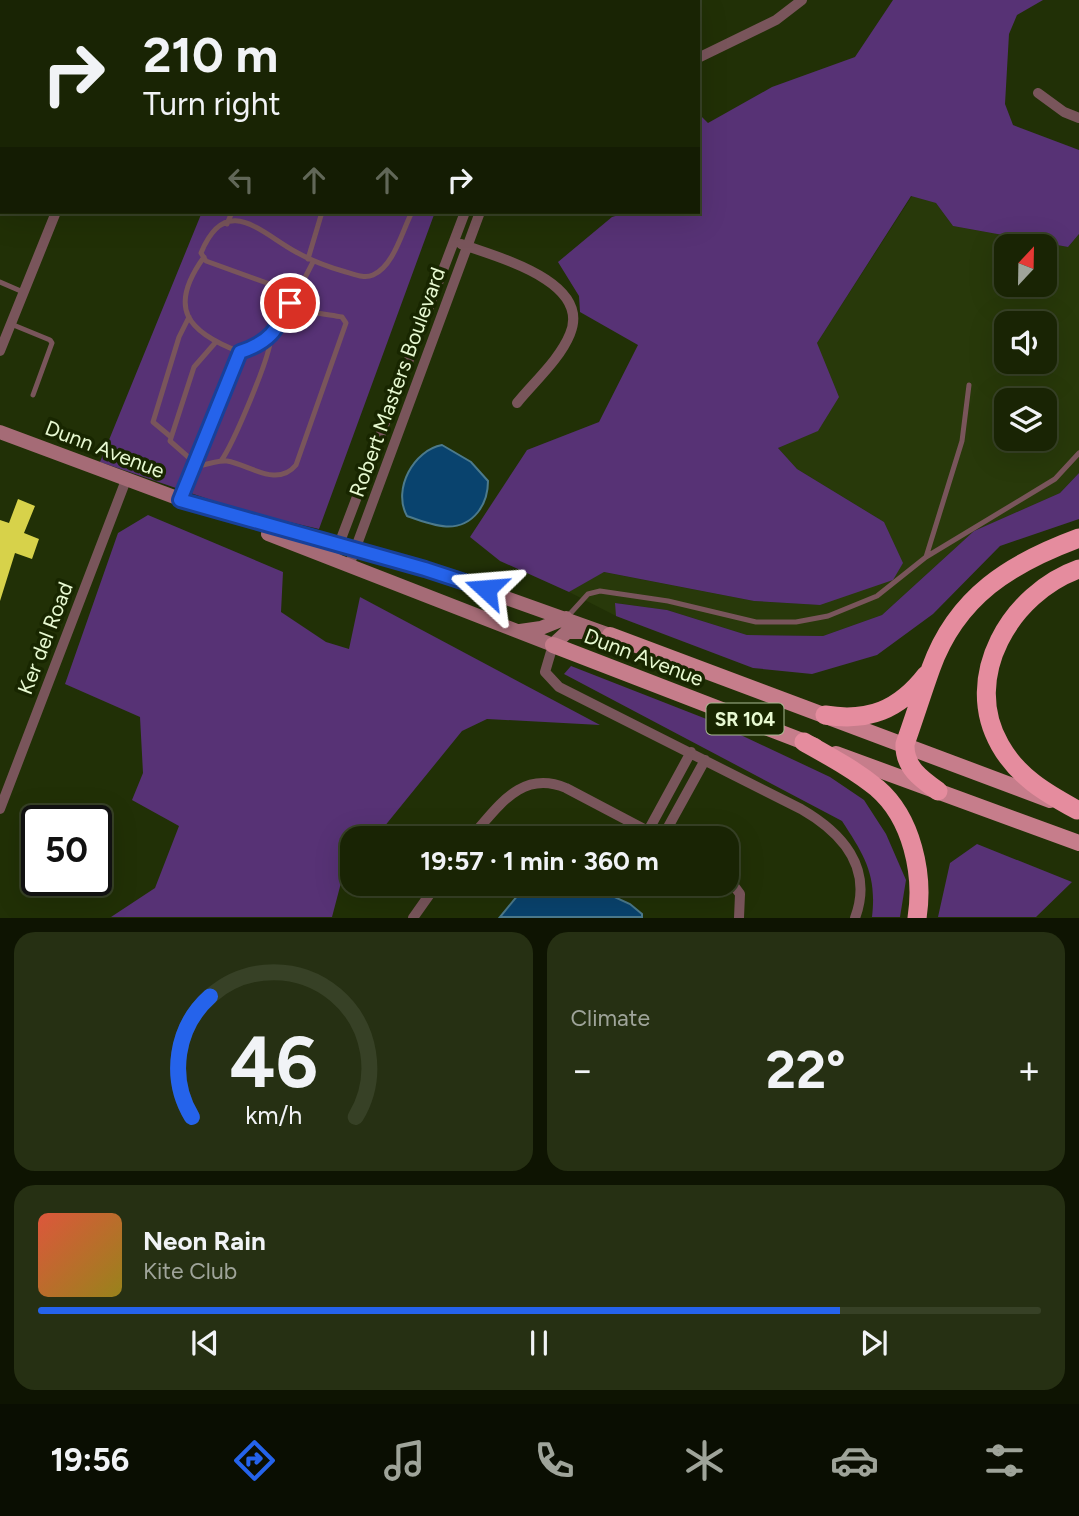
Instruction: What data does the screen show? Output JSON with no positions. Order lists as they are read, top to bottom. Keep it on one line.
{"streets":{"main road":["Dunn Avenue","SR 104"],"street":["Robert Masters Boulevard","Ker del Road"]},"crossings":[["Robert Masters Boulevard","Dunn Avenue"],["Dunn Avenue","Ker del Road"]],"north":"top","page":{"turn":["210 m","Turn right"],"limit":"50","trip":"19:57 · 1 min · 360 m","tile":"Climate","heat":["−","22°","+"],"song":["Neon Rain","Kite Club"],"tabs":"19:56","gauge":["46","km/h"]}}
